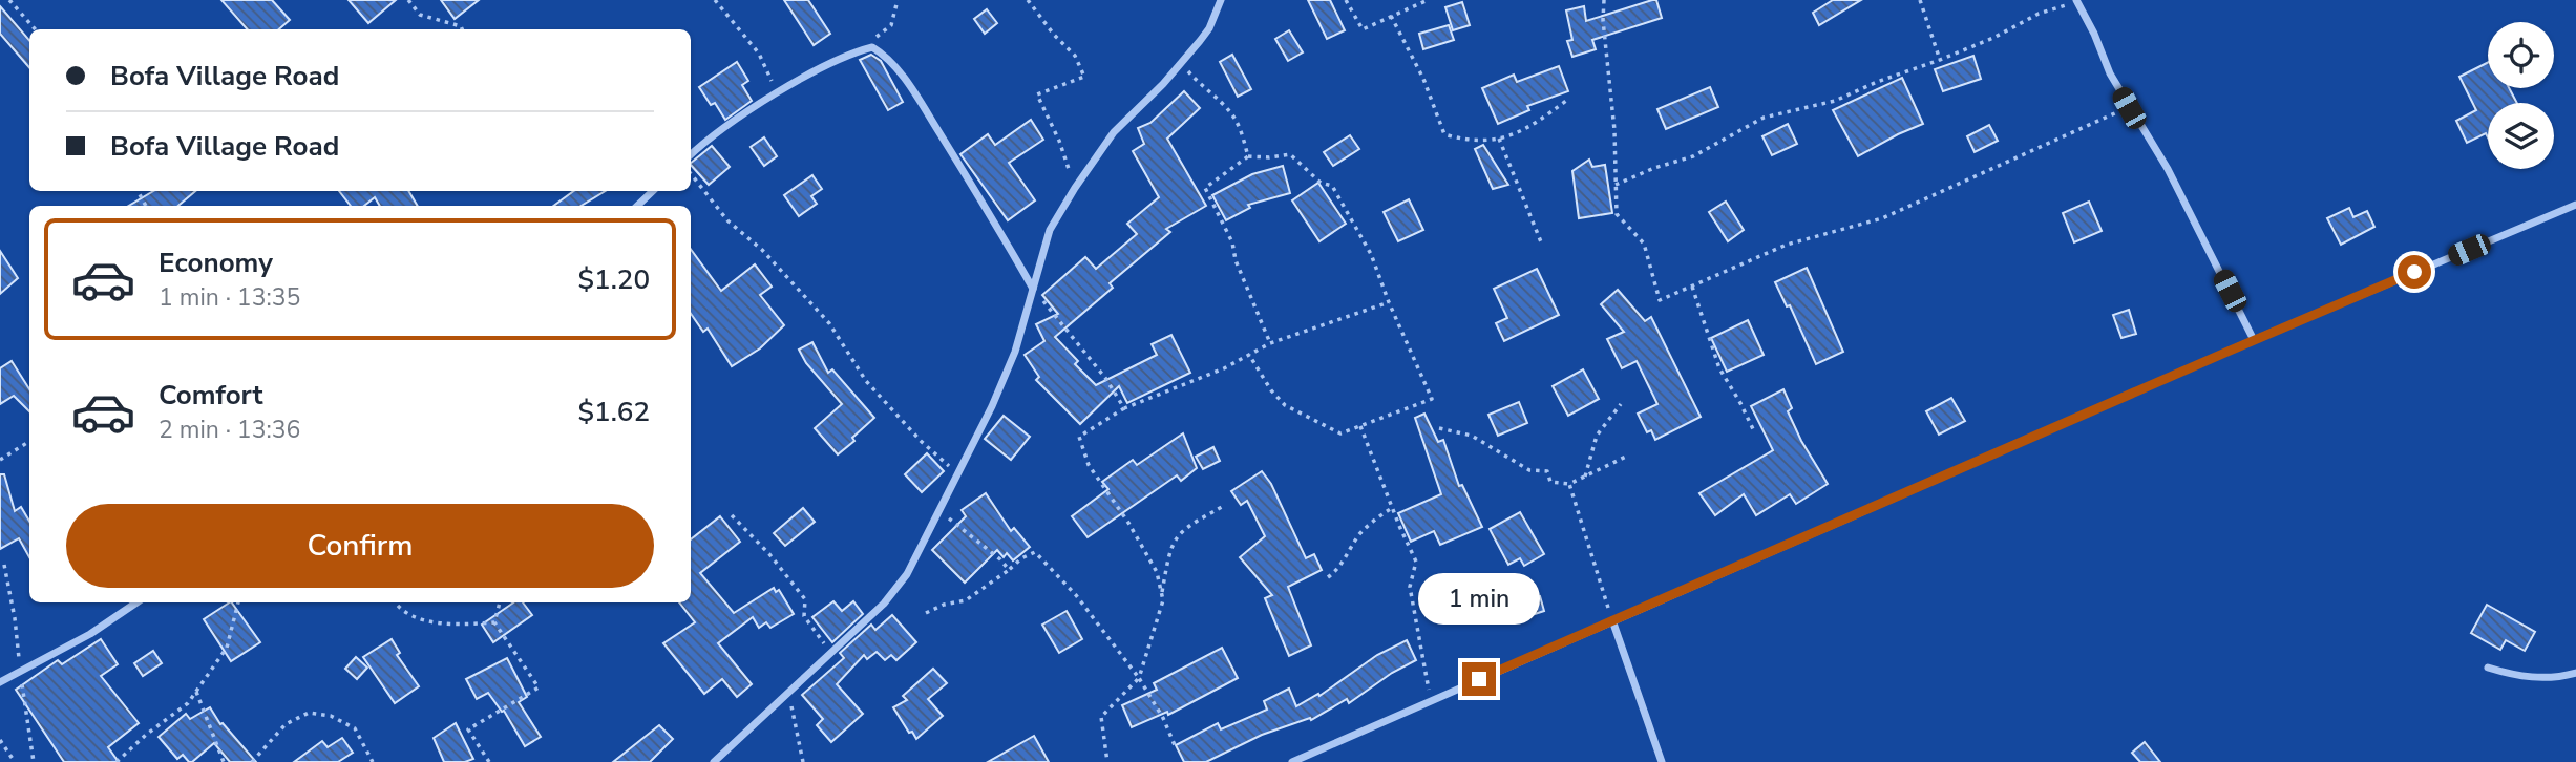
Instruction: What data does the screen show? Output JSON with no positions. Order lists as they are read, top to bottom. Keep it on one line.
{"page":{"banner":["Bofa Village Road","Bofa Village Road"],"list":[{"name":"Economy","note":"1 min · 13:35","value":"$1.20"},{"name":"Comfort","note":"2 min · 13:36","value":"$1.62"}],"buttons":"Confirm","bubble":"1 min"}}
